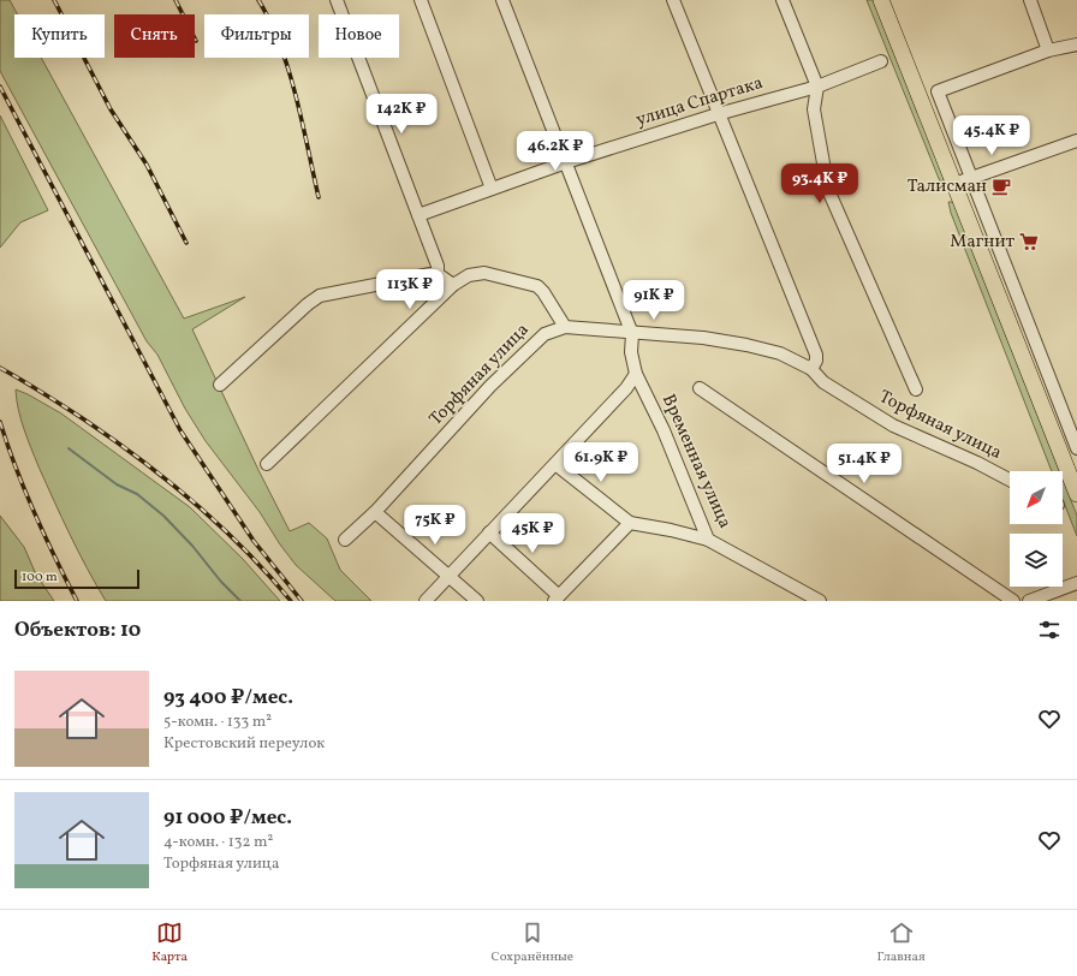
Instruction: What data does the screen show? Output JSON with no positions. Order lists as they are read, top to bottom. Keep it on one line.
{"streets":{"street":["улица Спартака","Торфяная улица","Временная улица"]},"crossings":[["Торфяная улица","Временная улица"]],"places":{"cafe":["Талисман"],"supermarket":["Магнит"]},"scale_bar":"100 m","north":"bottom left","page":{"chip":["Купить","Снять","Фильтры","Новое"],"price":["142K ₽","45.4K ₽","46.2K ₽","93.4K ₽","113K ₽","91K ₽","61.9K ₽","51.4K ₽","75K ₽","45K ₽"],"scale":"100 m","heading":"Объектов: 10","list":[{"name":"93 400 ₽/мес.","note":"5-комн. · 133 m² · Крестовский переулок"},{"name":"91 000 ₽/мес.","note":"4-комн. · 132 m² · Торфяная улица"}],"tabs":["Карта","Сохранённые","Главная"]}}
